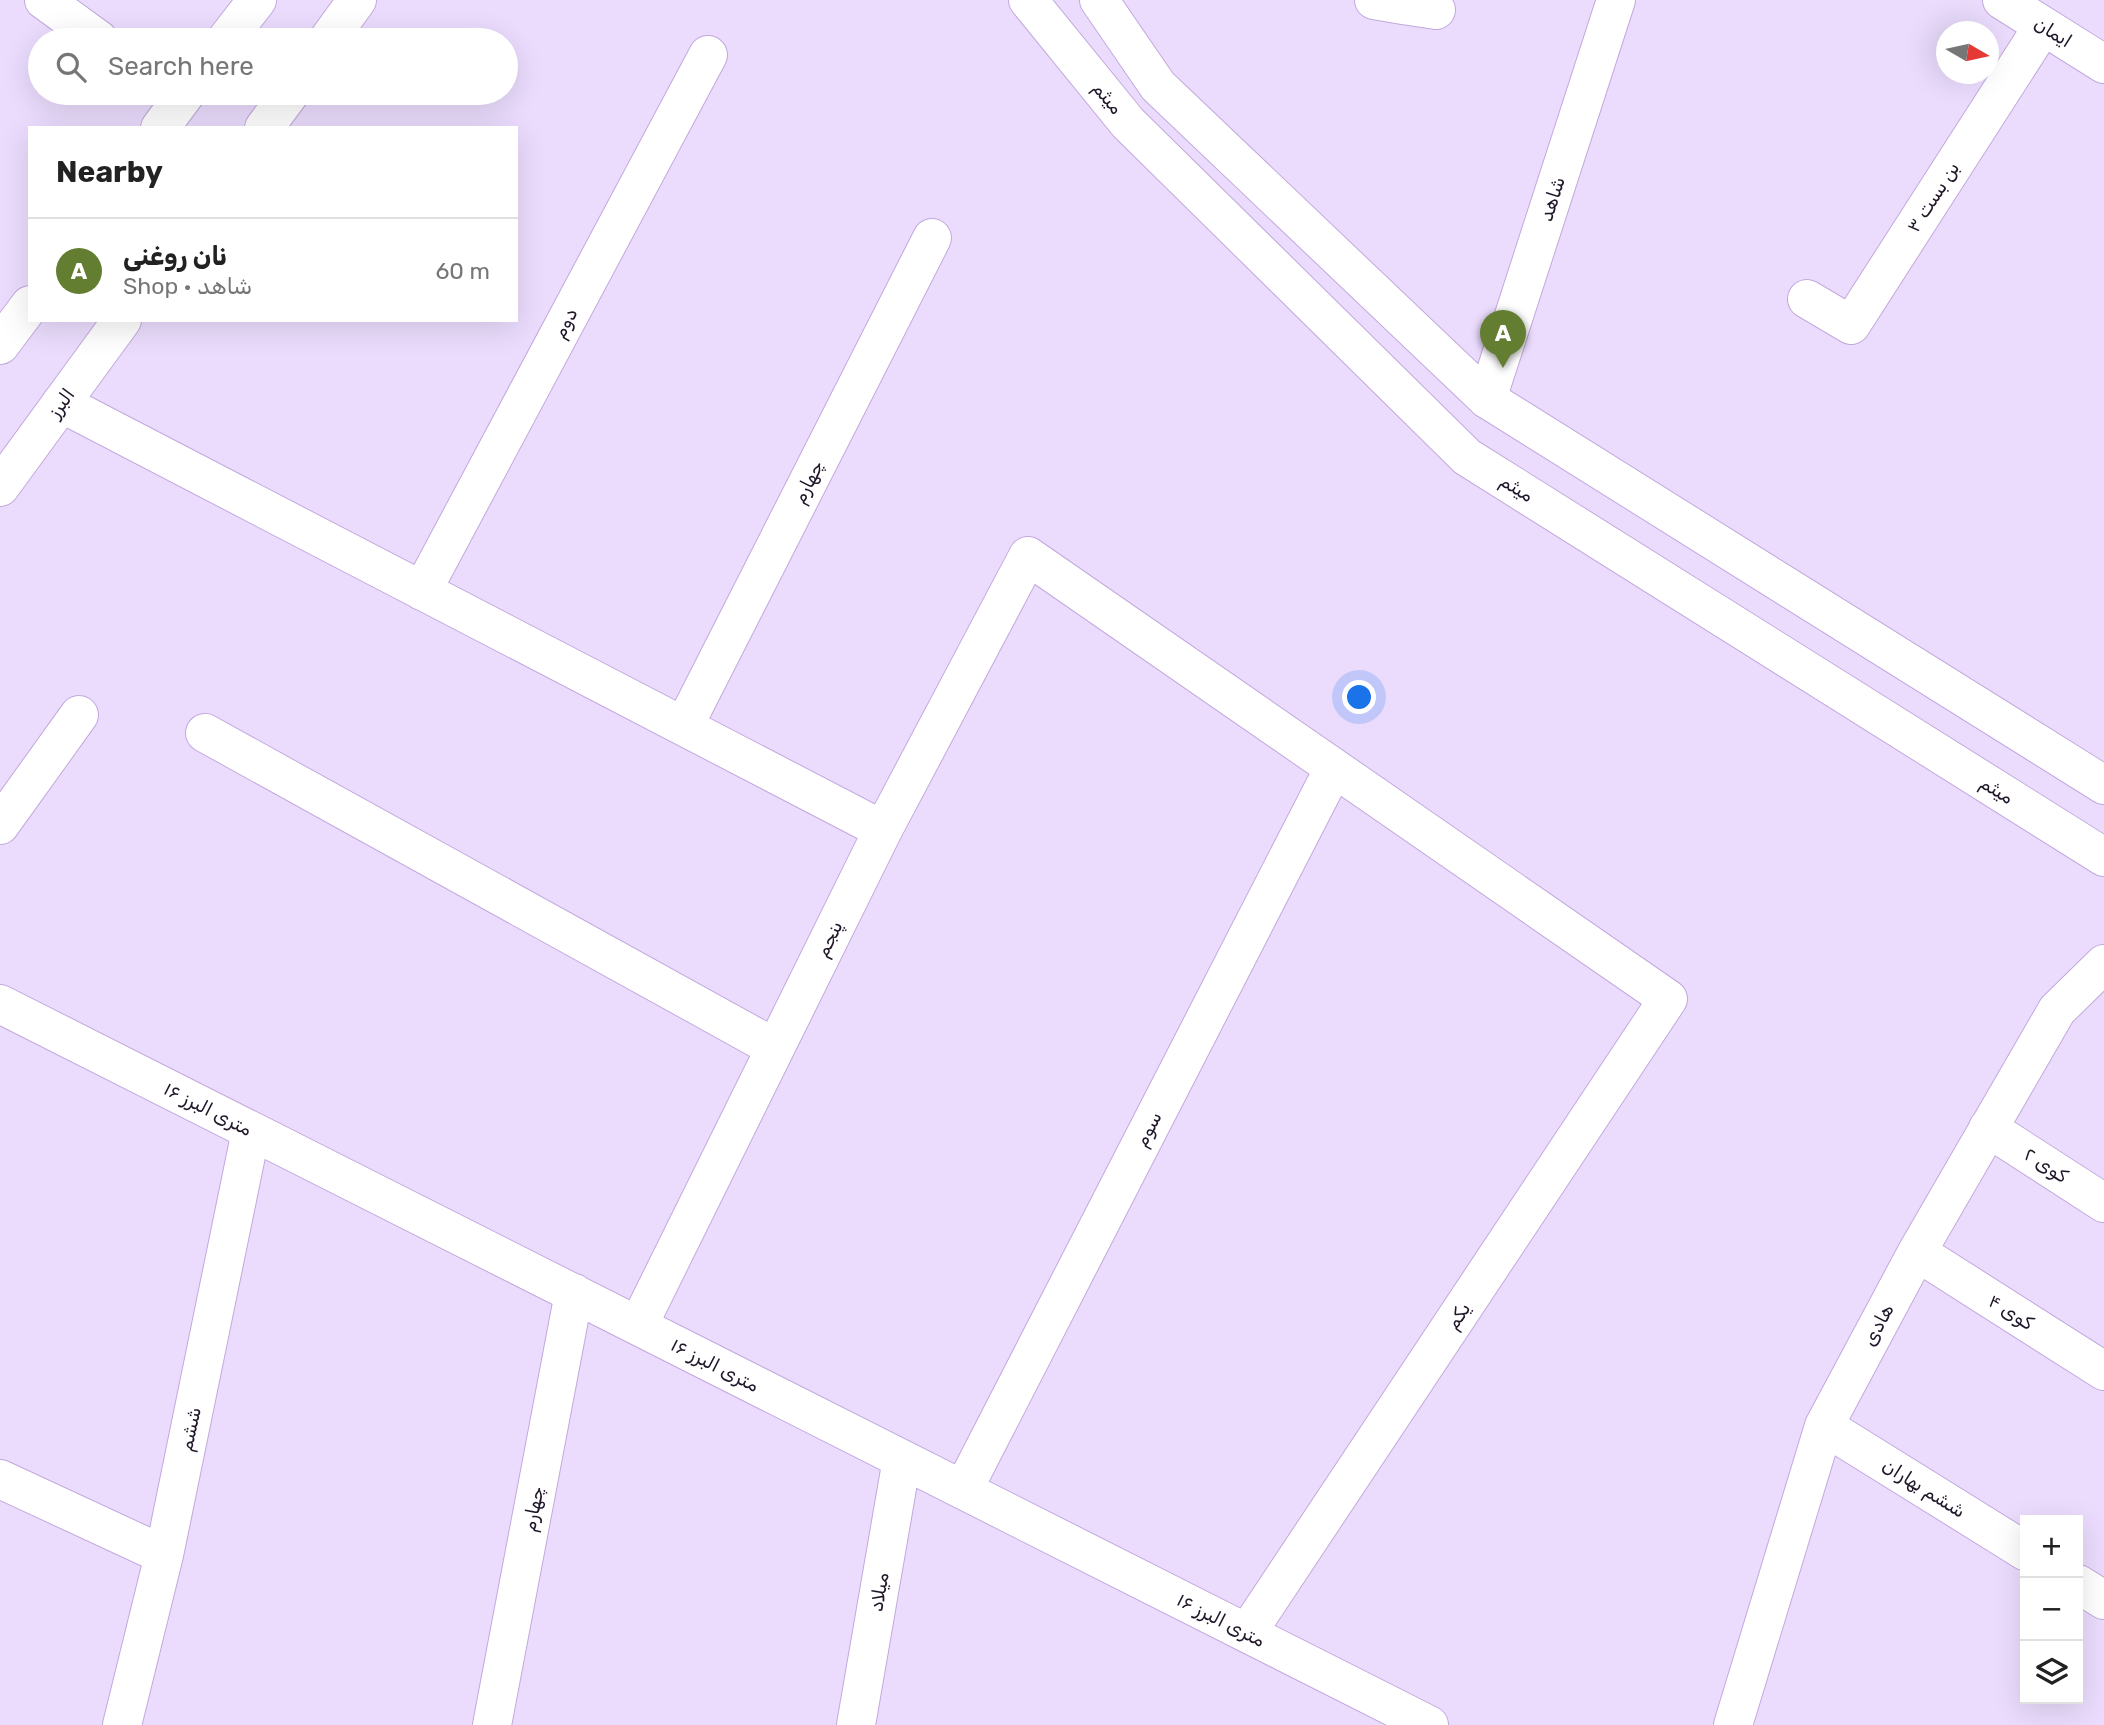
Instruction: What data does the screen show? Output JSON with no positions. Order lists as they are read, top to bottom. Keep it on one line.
{"streets":{"street":["ایمان","میثم","بن بست ۳","شاهد","دوم","البرز","چهارم","پنجم","۱۶ متری البرز","سوم","کوی ۲","کوی ۴","یکم","هادی","ششم","ششم بهاران","میلاد"]},"crossings":[["ایمان","بن بست ۳"],["چهارم","۱۶ متری البرز"],["پنجم","۱۶ متری البرز"],["پنجم","سوم"],["پنجم","یکم"],["۱۶ متری البرز","سوم"],["۱۶ متری البرز","یکم"],["۱۶ متری البرز","ششم"],["۱۶ متری البرز","میلاد"],["سوم","یکم"],["کوی ۲","هادی"],["کوی ۴","هادی"],["هادی","ششم بهاران"]],"north":"right","page":{"search":"Search here","heading":"Nearby","list":[{"mark":"A","name":"نان روغنی","note":"Shop · شاهد","value":"60 m"}],"pins":"A","map_buttons":["+","−"]}}
